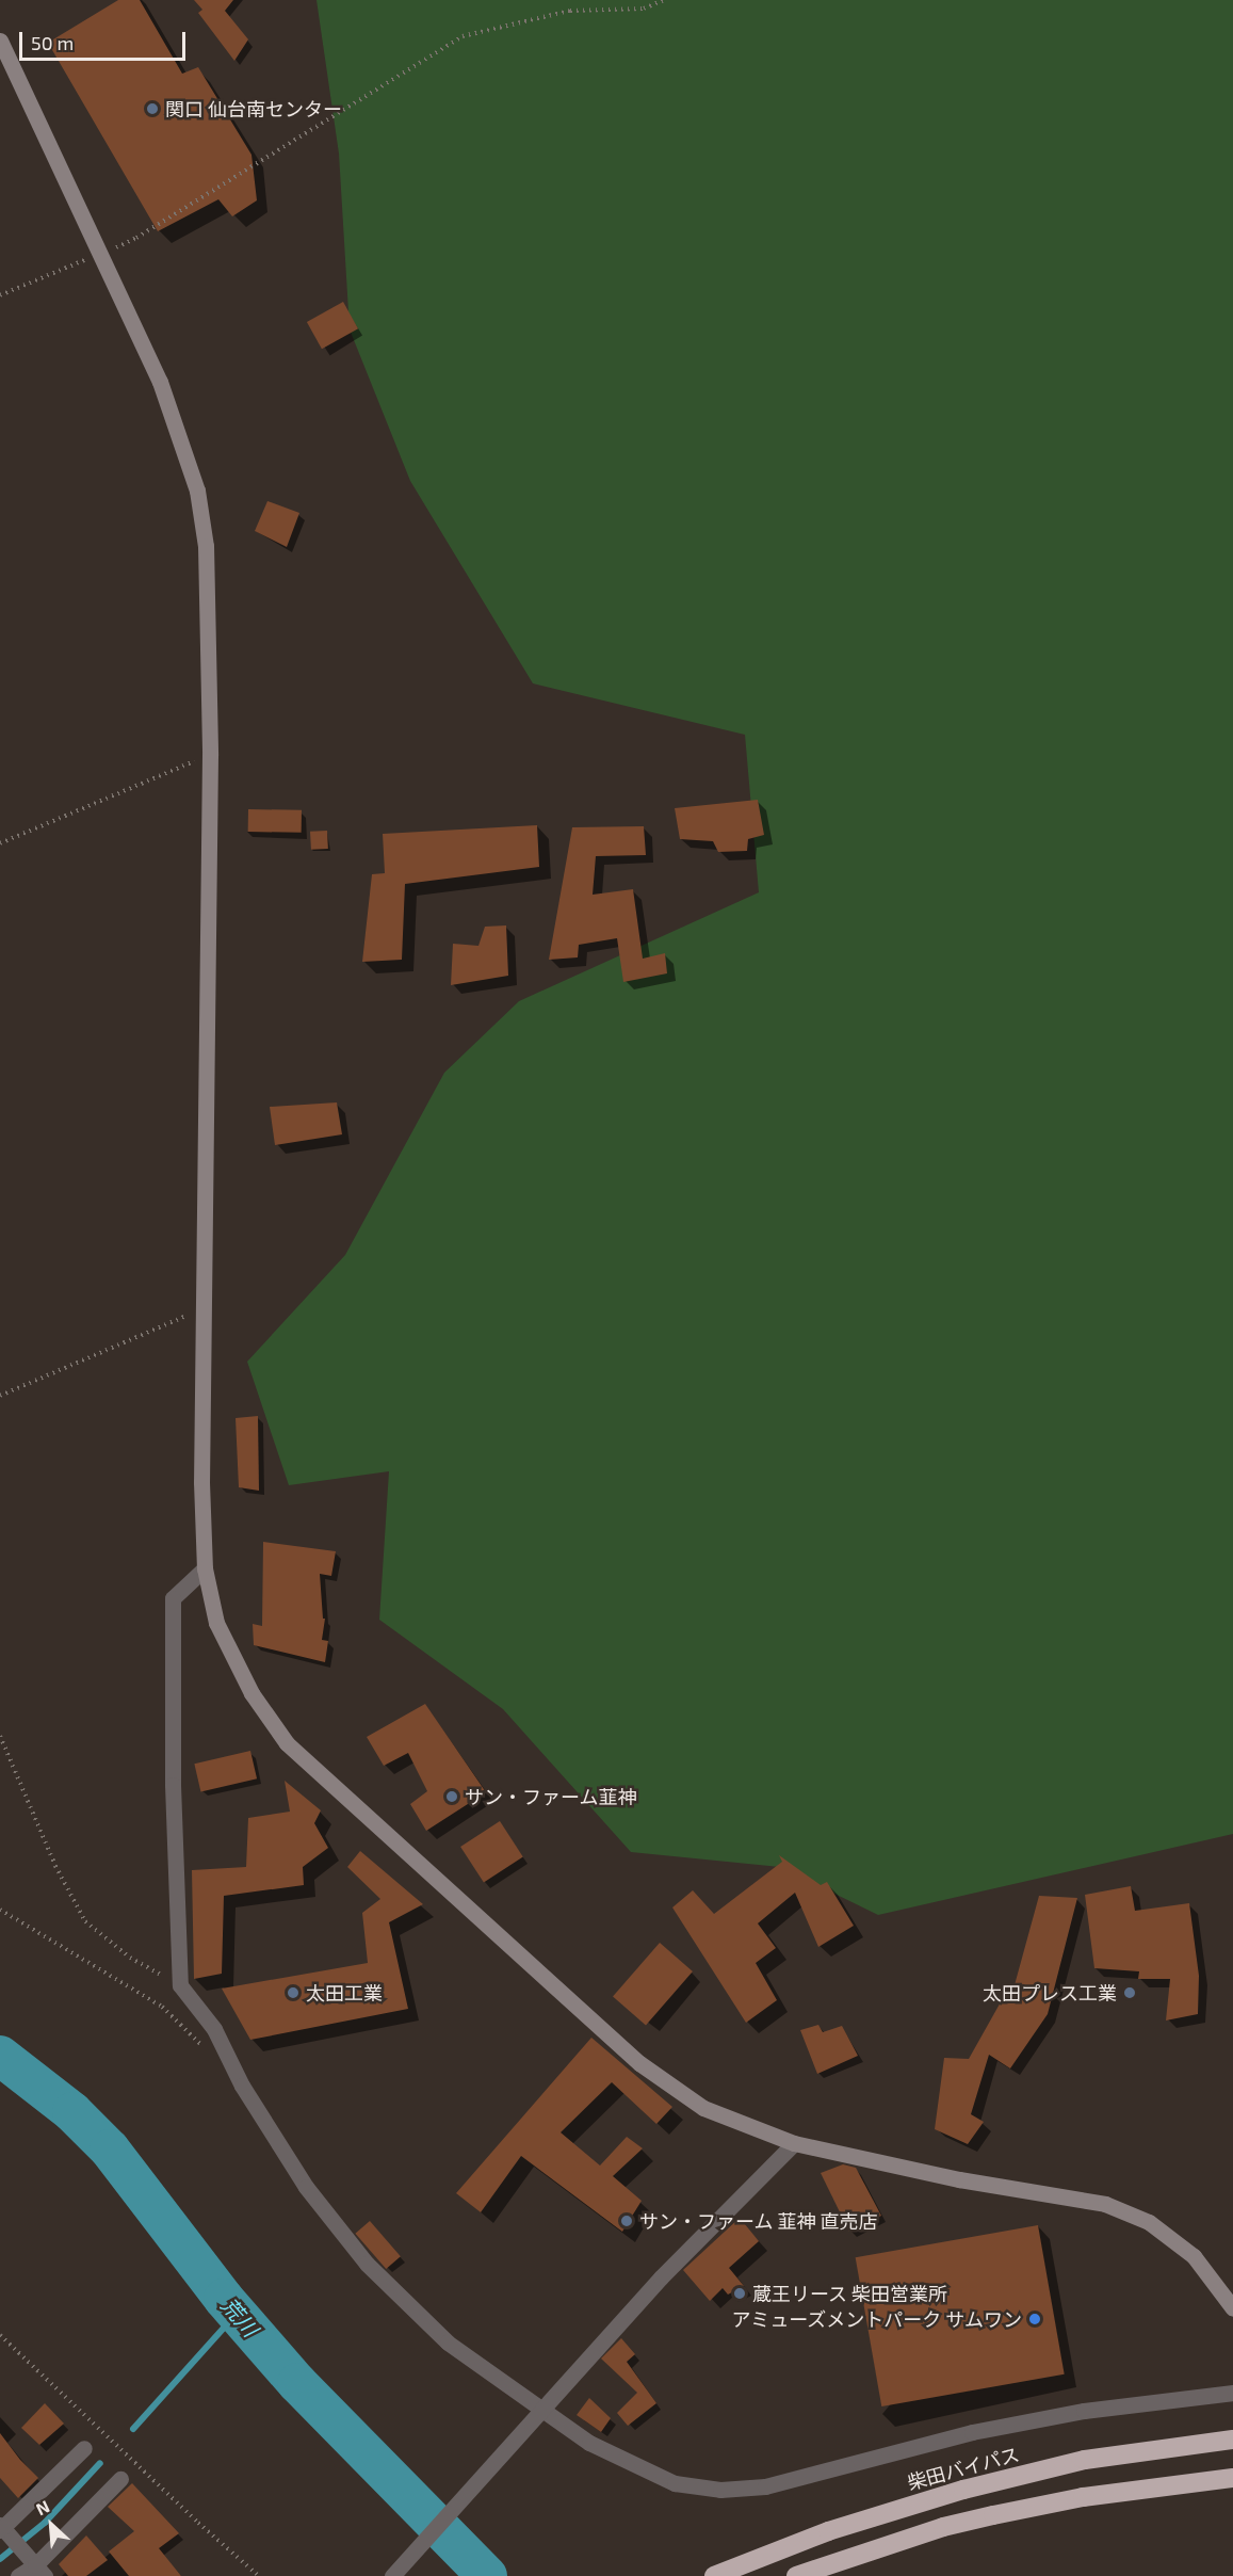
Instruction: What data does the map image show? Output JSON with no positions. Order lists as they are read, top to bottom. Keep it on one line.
{"streets":{"highway":["柴田バイパス"]},"water":["荒川"],"places":["関口 仙台南センター","サン・ファーム韮神","太田工業","太田プレス工業","サン・ファーム 韮神 直売店","蔵王リース 柴田営業所","アミューズメントパーク サムワン"],"scale_bar":"50 m","north":"top left"}
